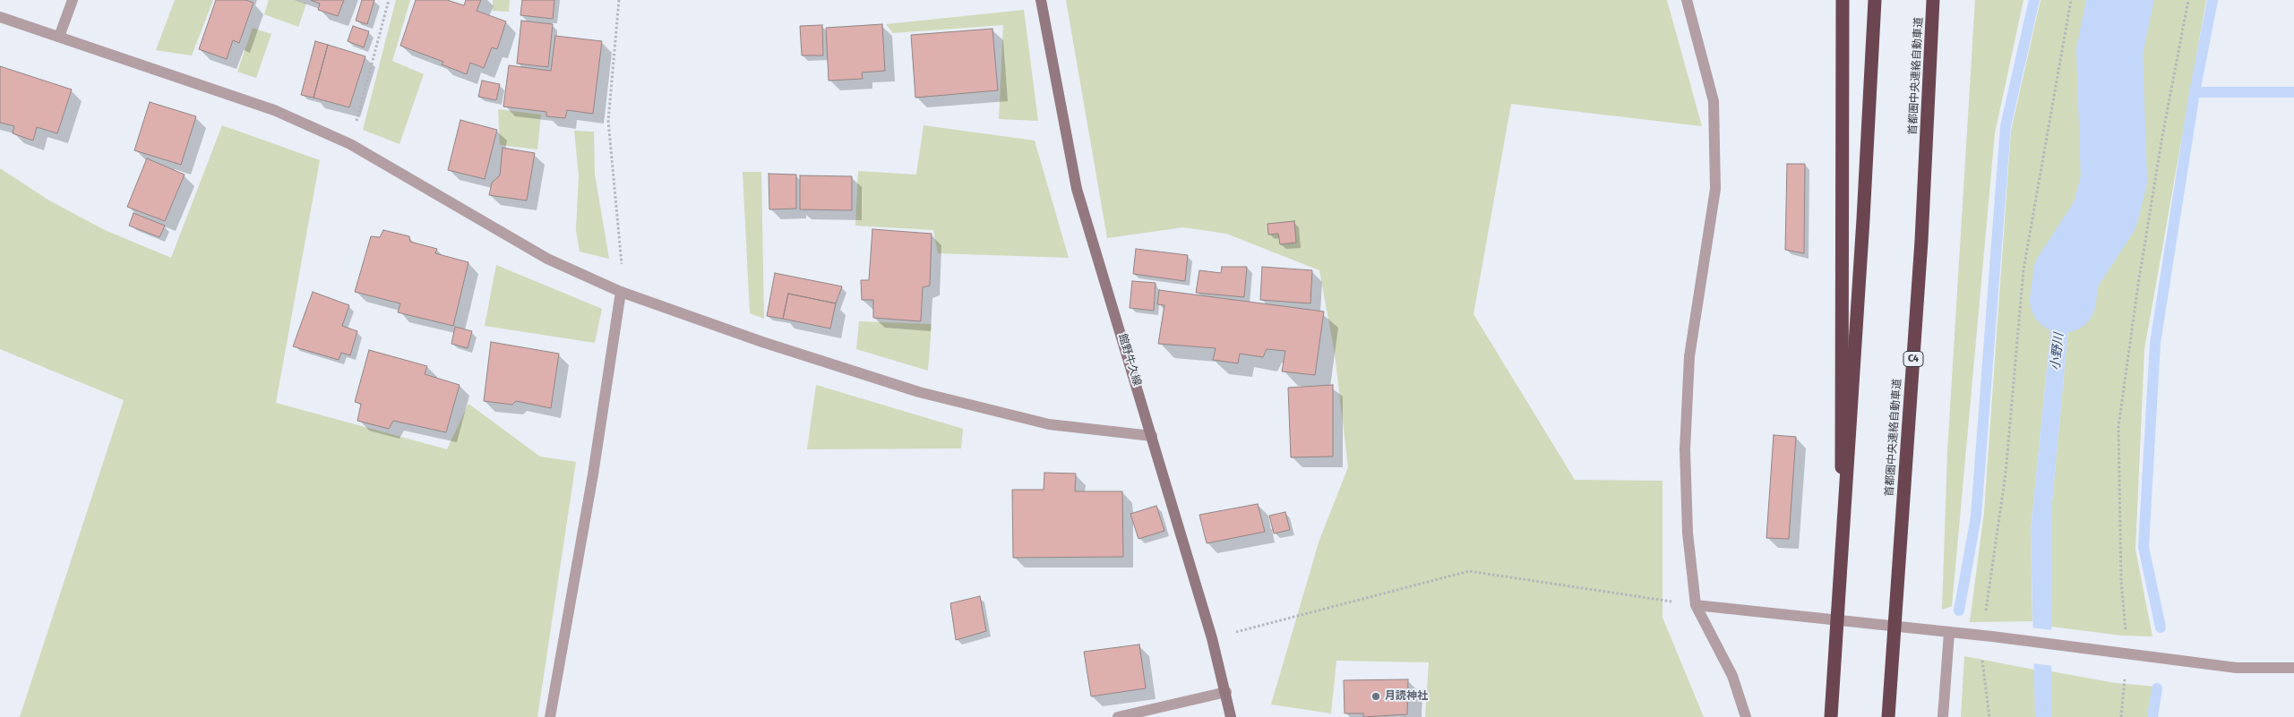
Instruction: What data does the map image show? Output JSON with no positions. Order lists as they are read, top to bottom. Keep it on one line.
{"streets":{"highway":["首都圏中央連絡自動車道","C4"],"main road":["館野牛久線"]},"water":["小野川"],"places":["月読神社"]}
